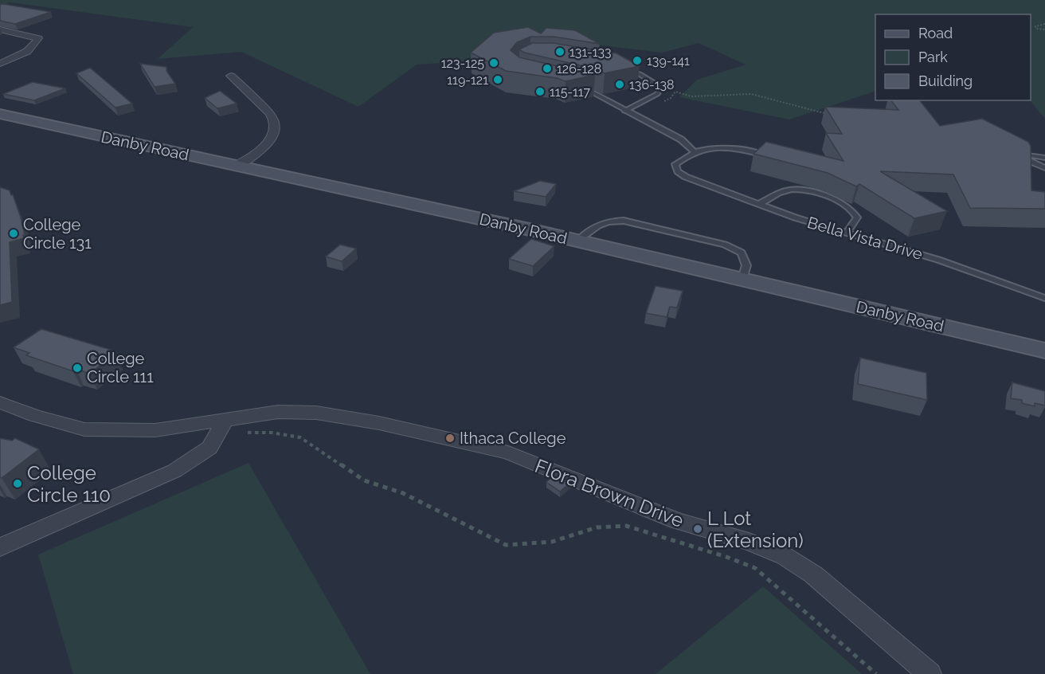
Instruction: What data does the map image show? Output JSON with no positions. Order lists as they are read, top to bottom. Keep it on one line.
{"streets":{"main road":["Danby Road"],"street":["Flora Brown Drive"],"lane":["Bella Vista Drive"]},"places":["131-133","139-141","123-125","126-128","119-121","136-138","115-117","College Circle 131","College Circle 111","Ithaca College","College Circle 110","L Lot (Extension)"],"legend":["Road","Park","Building"]}
